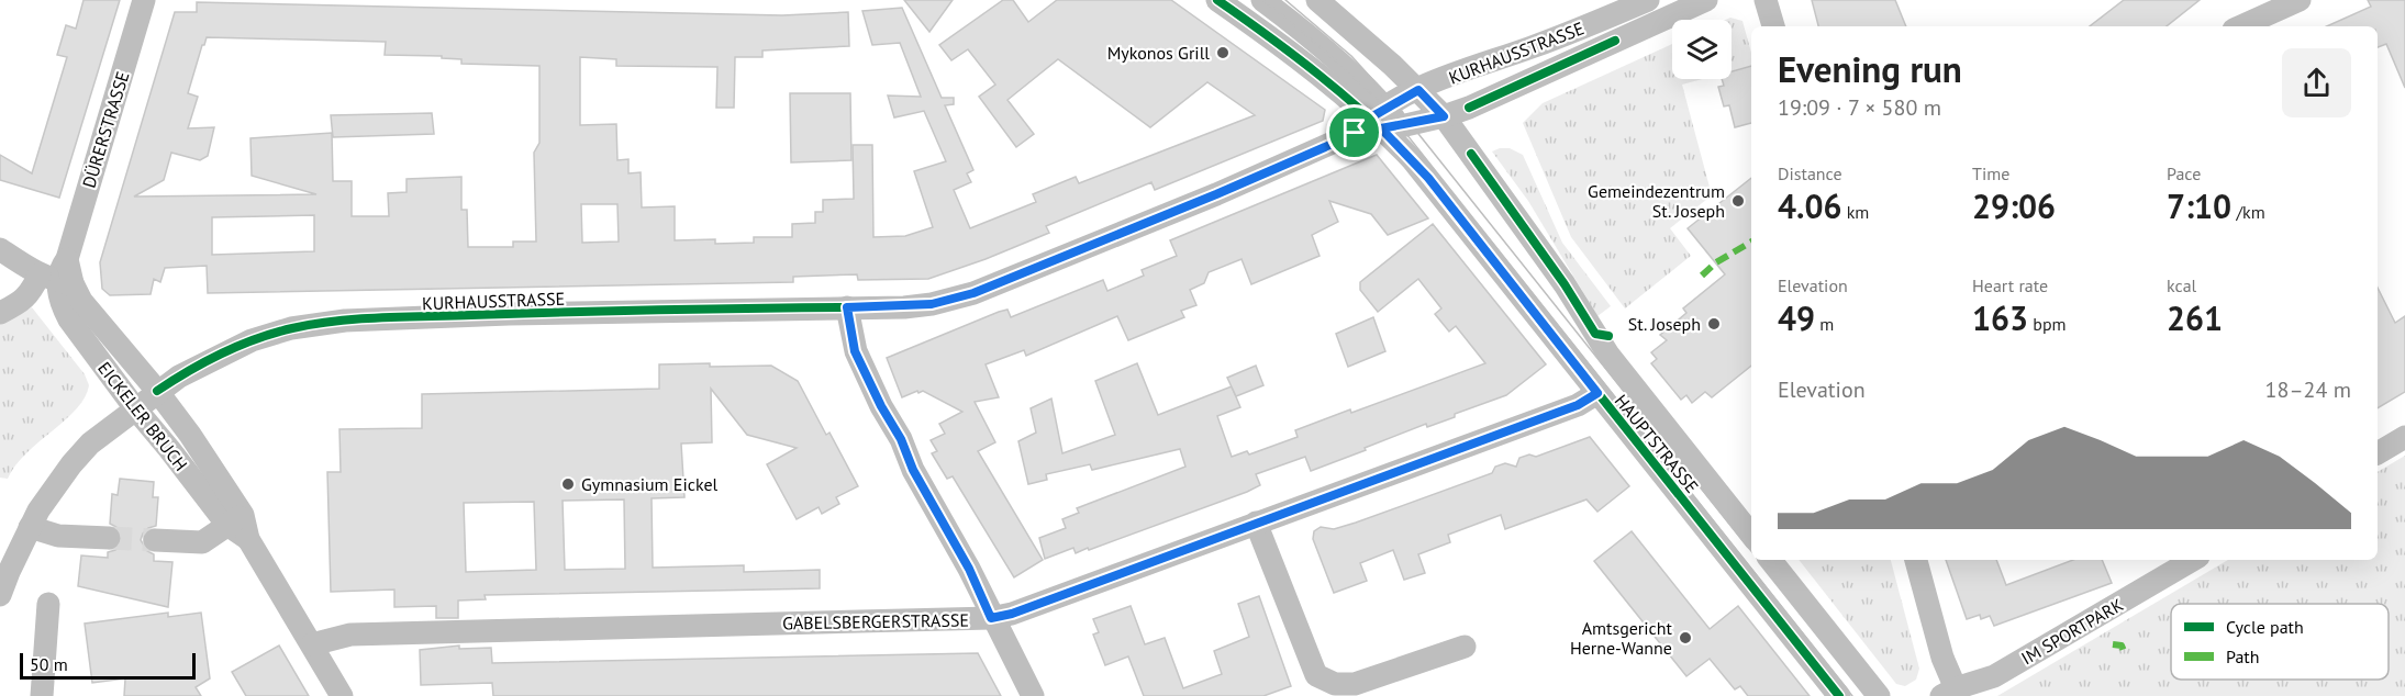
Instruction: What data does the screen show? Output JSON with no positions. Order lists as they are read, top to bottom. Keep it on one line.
{"streets":{"street":["KURHAUSSTRASSE","DÜRERSTRASSE","EICKELER BRUCH","HAUPTSTRASSE","GABELSBERGERSTRASSE","IM SPORTPARK"]},"crossings":[["KURHAUSSTRASSE","EICKELER BRUCH"],["KURHAUSSTRASSE","HAUPTSTRASSE"],["DÜRERSTRASSE","EICKELER BRUCH"],["EICKELER BRUCH","GABELSBERGERSTRASSE"],["HAUPTSTRASSE","GABELSBERGERSTRASSE"]],"places":["Mykonos Grill","Gemeindezentrum St. Joseph","St. Joseph","Gymnasium Eickel","Amtsgericht Herne-Wanne"],"legend":["Cycle path","Path"],"scale_bar":"50 m","page":{"heading":["Evening run","19:09 · 7 × 580 m"],"stats":[["Distance","4.06 km"],["Time","29:06"],["Pace","7:10 /km"],["Elevation","49 m"],["Heart rate","163 bpm"],["kcal","261"]],"chart":["Elevation","18–24 m"],"scale":"50 m"}}
